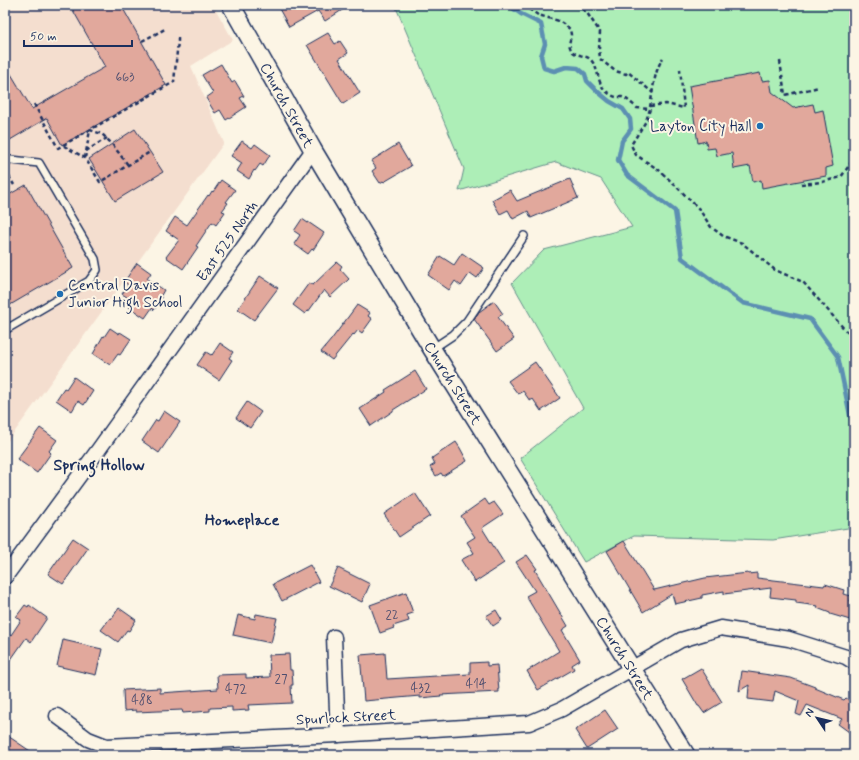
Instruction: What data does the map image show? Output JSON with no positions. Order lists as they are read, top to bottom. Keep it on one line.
{"streets":{"street":["Church Street","East 525 North","Spurlock Street"]},"crossings":[["Church Street","East 525 North"],["Church Street","Spurlock Street"]],"districts":["Spring Hollow","Homeplace"],"places":["Layton City Hall","Central Davis Junior High School"],"house_numbers":["663","22","27","414","432","472","488"],"scale_bar":"50 m","north":"top left"}
